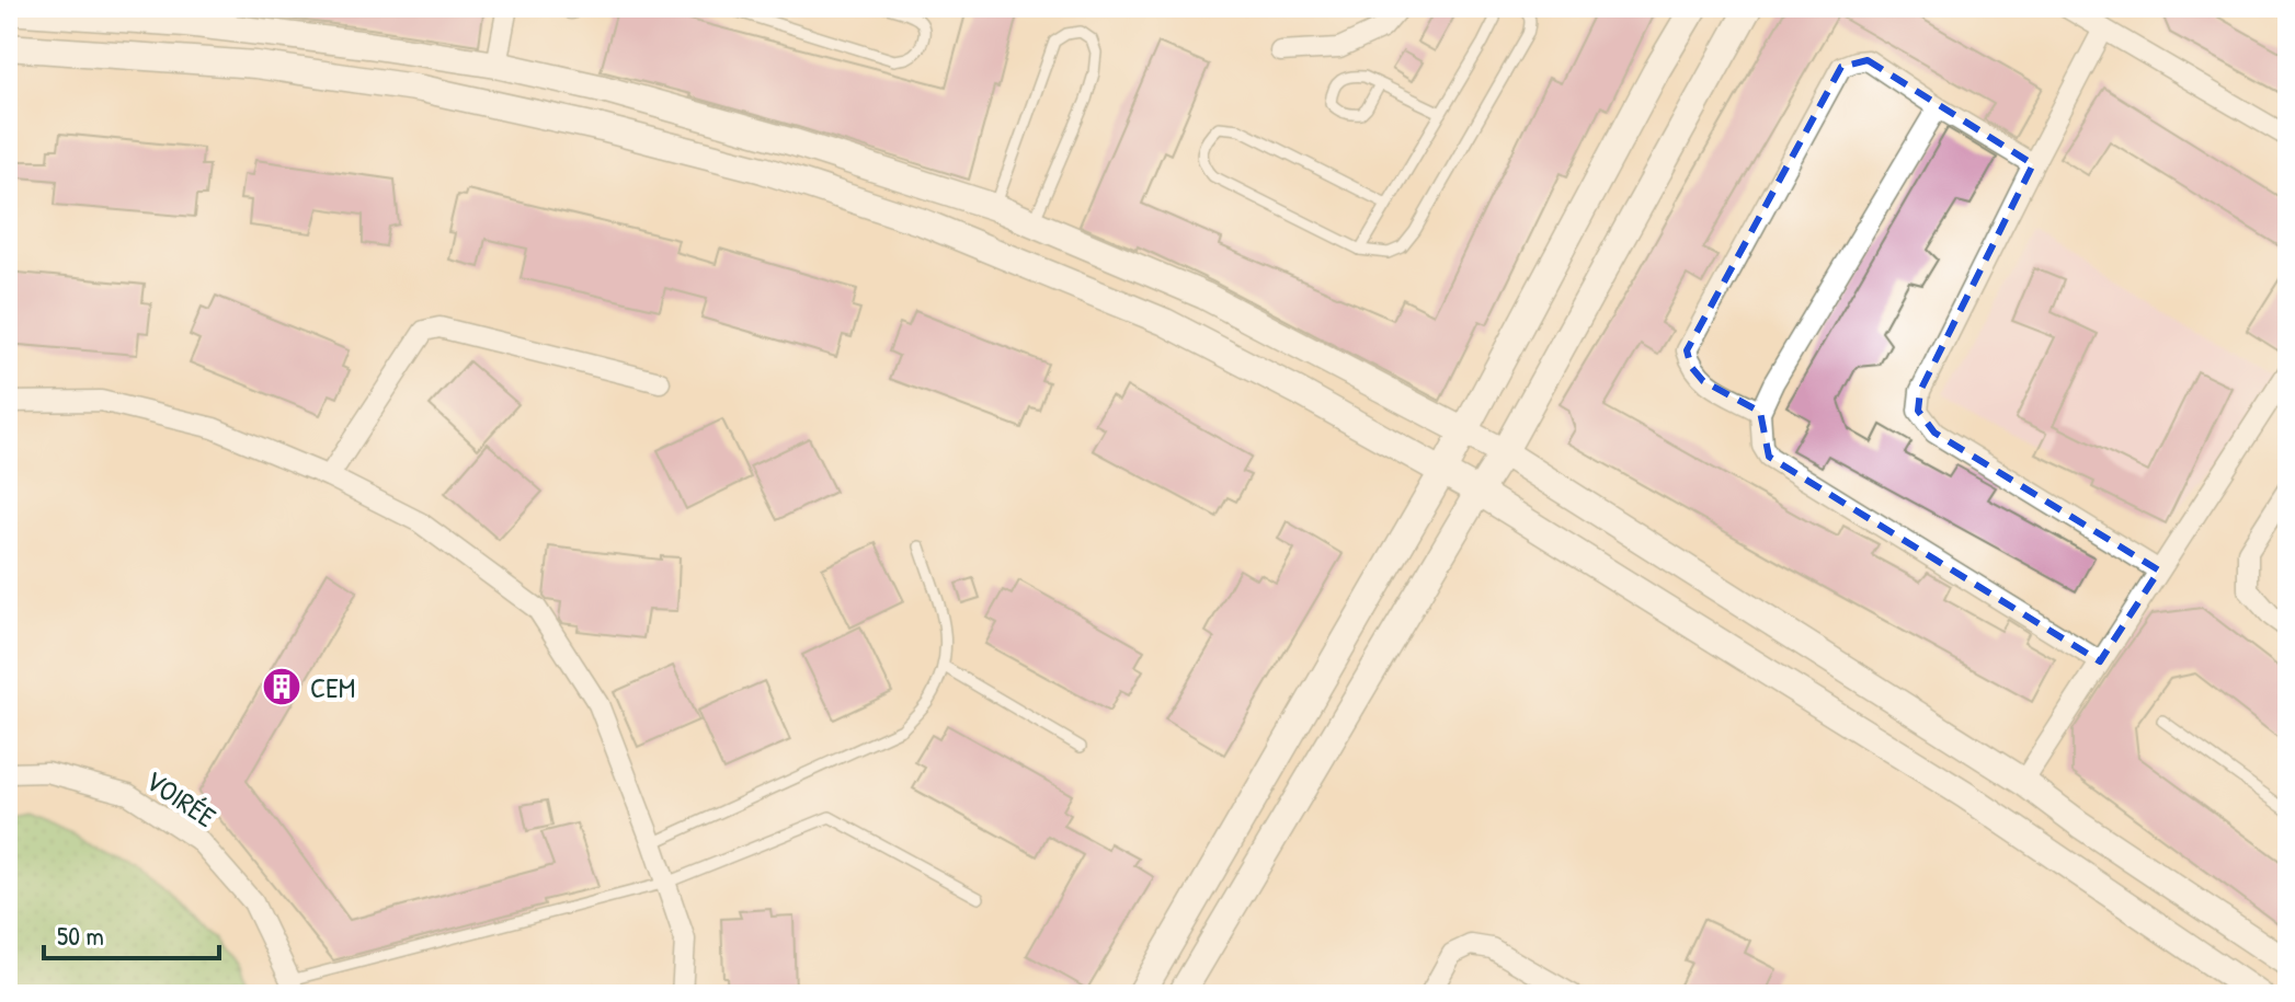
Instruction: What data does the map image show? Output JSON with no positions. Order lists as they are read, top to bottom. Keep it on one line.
{"streets":{"street":["VOIRÉE"]},"places":{"building":["CEM"]},"scale_bar":"50 m"}
